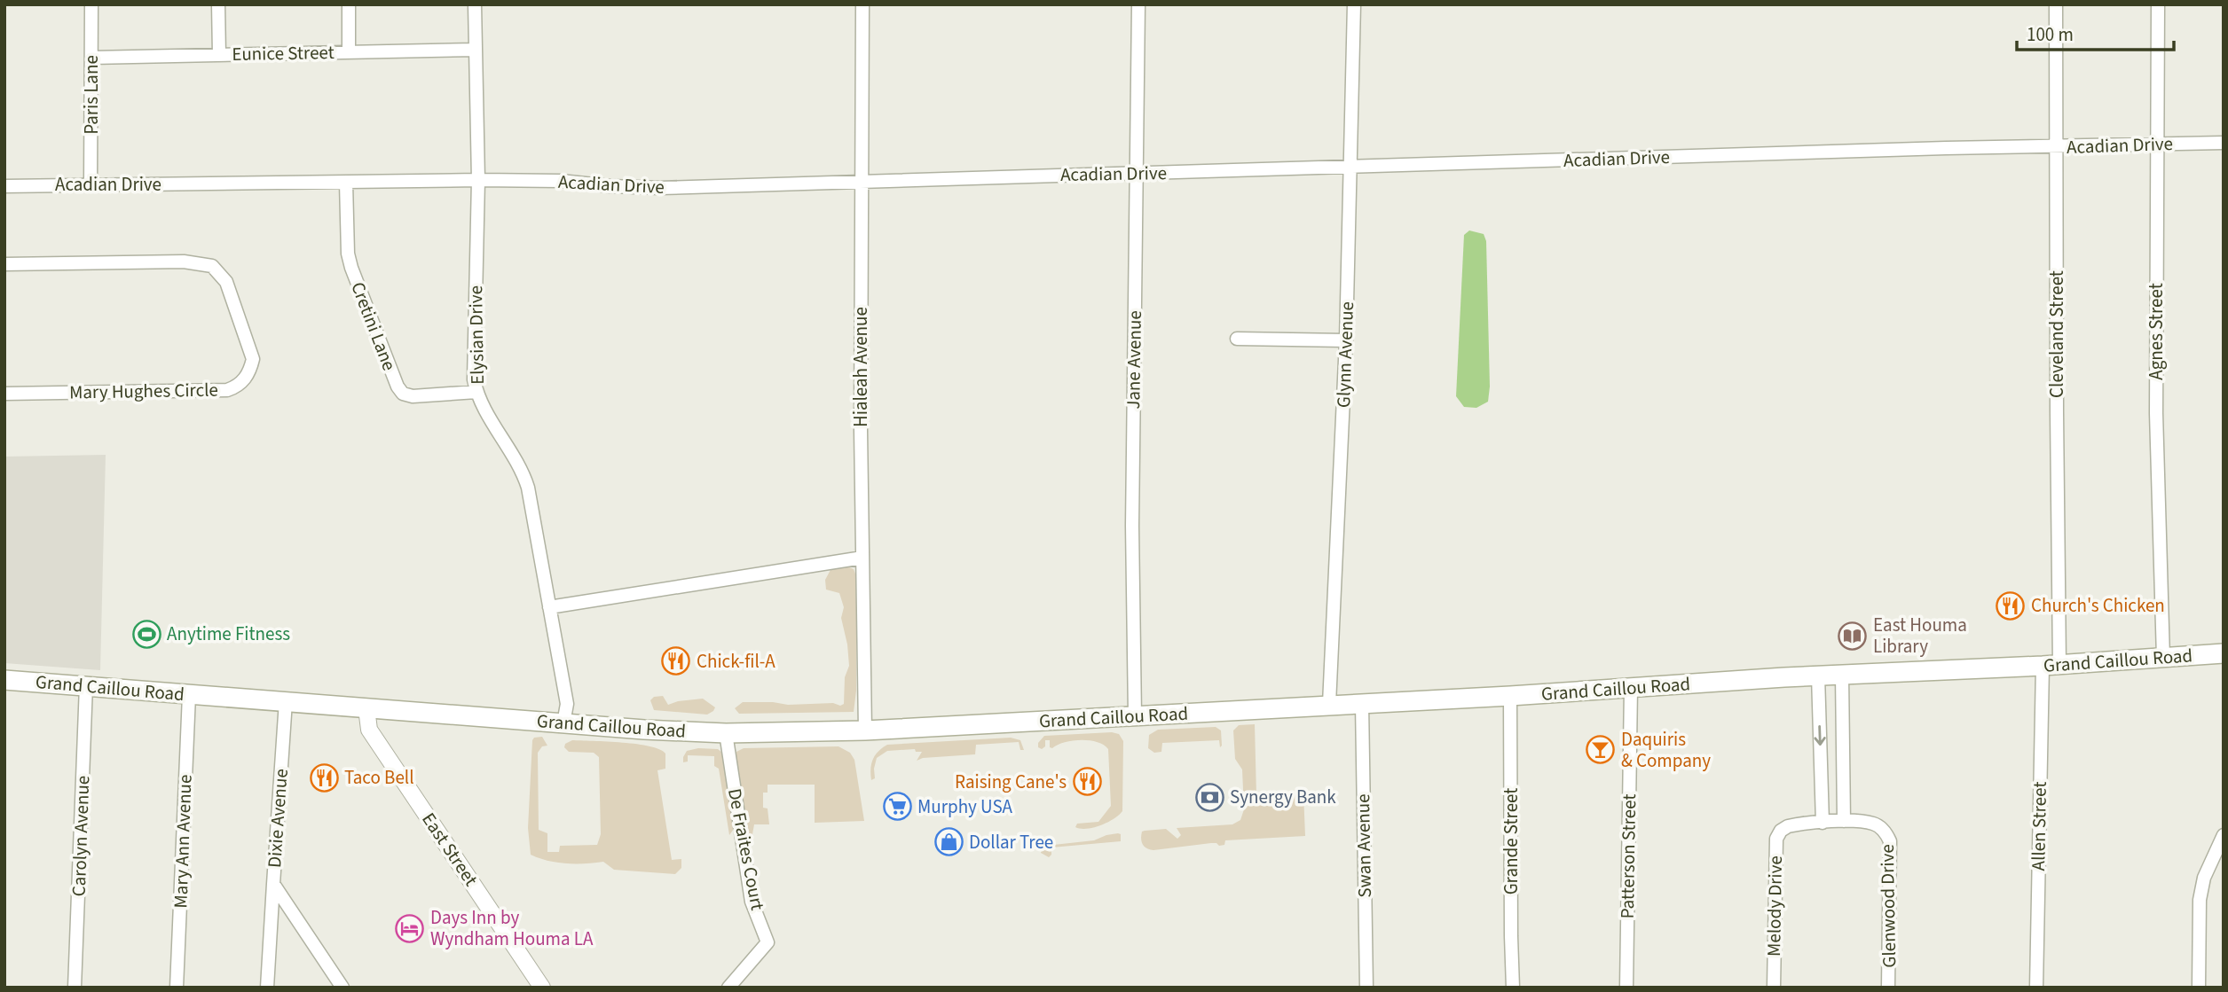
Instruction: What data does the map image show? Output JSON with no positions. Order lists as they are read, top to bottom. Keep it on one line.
{"streets":{"main road":["Grand Caillou Road"],"street":["Eunice Street","Paris Lane","Acadian Drive","Cretini Lane","Agnes Street","Cleveland Street","Elysian Drive","Glynn Avenue","Jane Avenue","Hialeah Avenue","Mary Hughes Circle","Dixie Avenue","Allen Street","Carolyn Avenue","Mary Ann Avenue","Grande Street","Swan Avenue","East Street","De Fraites Court","Patterson Street","Melody Drive","Glenwood Drive"]},"crossings":[["Eunice Street","Paris Lane"],["Eunice Street","Elysian Drive"],["Paris Lane","Acadian Drive"],["Acadian Drive","Cretini Lane"],["Acadian Drive","Agnes Street"],["Acadian Drive","Cleveland Street"],["Acadian Drive","Elysian Drive"],["Acadian Drive","Glynn Avenue"],["Acadian Drive","Jane Avenue"],["Acadian Drive","Hialeah Avenue"],["Cretini Lane","Elysian Drive"],["Agnes Street","Grand Caillou Road"],["Cleveland Street","Grand Caillou Road"],["Cleveland Street","Allen Street"],["Elysian Drive","Grand Caillou Road"],["Glynn Avenue","Grand Caillou Road"],["Jane Avenue","Grand Caillou Road"],["Hialeah Avenue","Grand Caillou Road"],["Grand Caillou Road","Dixie Avenue"],["Grand Caillou Road","Allen Street"],["Grand Caillou Road","Carolyn Avenue"],["Grand Caillou Road","Mary Ann Avenue"],["Grand Caillou Road","Grande Street"],["Grand Caillou Road","Swan Avenue"],["Grand Caillou Road","East Street"],["Grand Caillou Road","De Fraites Court"],["Grand Caillou Road","Patterson Street"],["Melody Drive","Glenwood Drive"]],"places":{"restaurant":["Church's Chicken","Chick-fil-A","Taco Bell","Raising Cane's"],"sports":["Anytime Fitness"],"library":["East Houma Library"],"bar":["Daquiris & Company"],"bank":["Synergy Bank"],"supermarket":["Murphy USA"],"shop":["Dollar Tree"],"hotel":["Days Inn by Wyndham Houma LA"]},"scale_bar":"100 m"}
